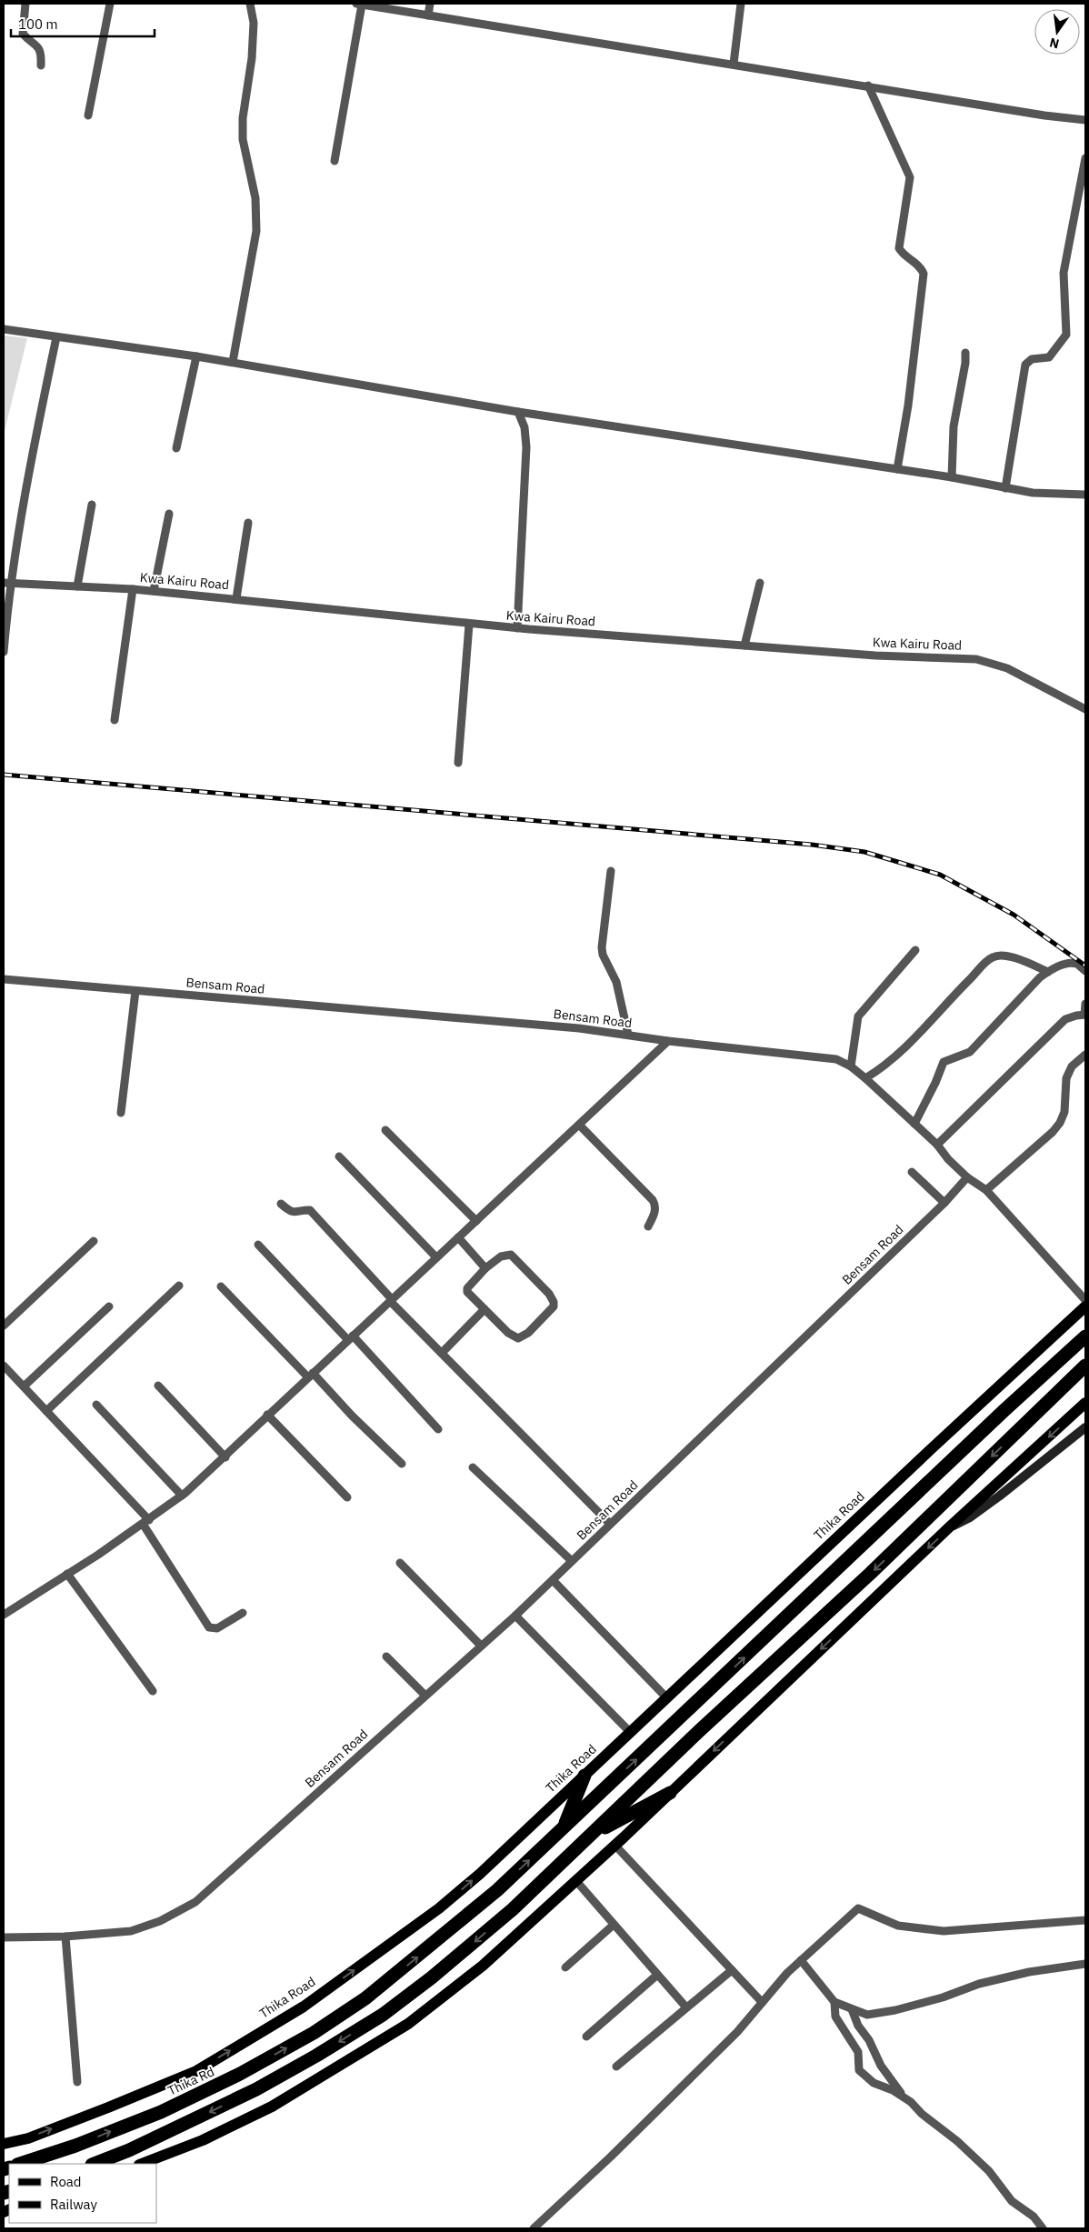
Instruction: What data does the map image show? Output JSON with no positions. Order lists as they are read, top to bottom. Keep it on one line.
{"streets":{"highway":["Thika Rd"],"main road":["Thika Road"],"street":["Kwa Kairu Road","Bensam Road"]},"legend":["Road","Railway"],"scale_bar":"100 m","north":"bottom"}
